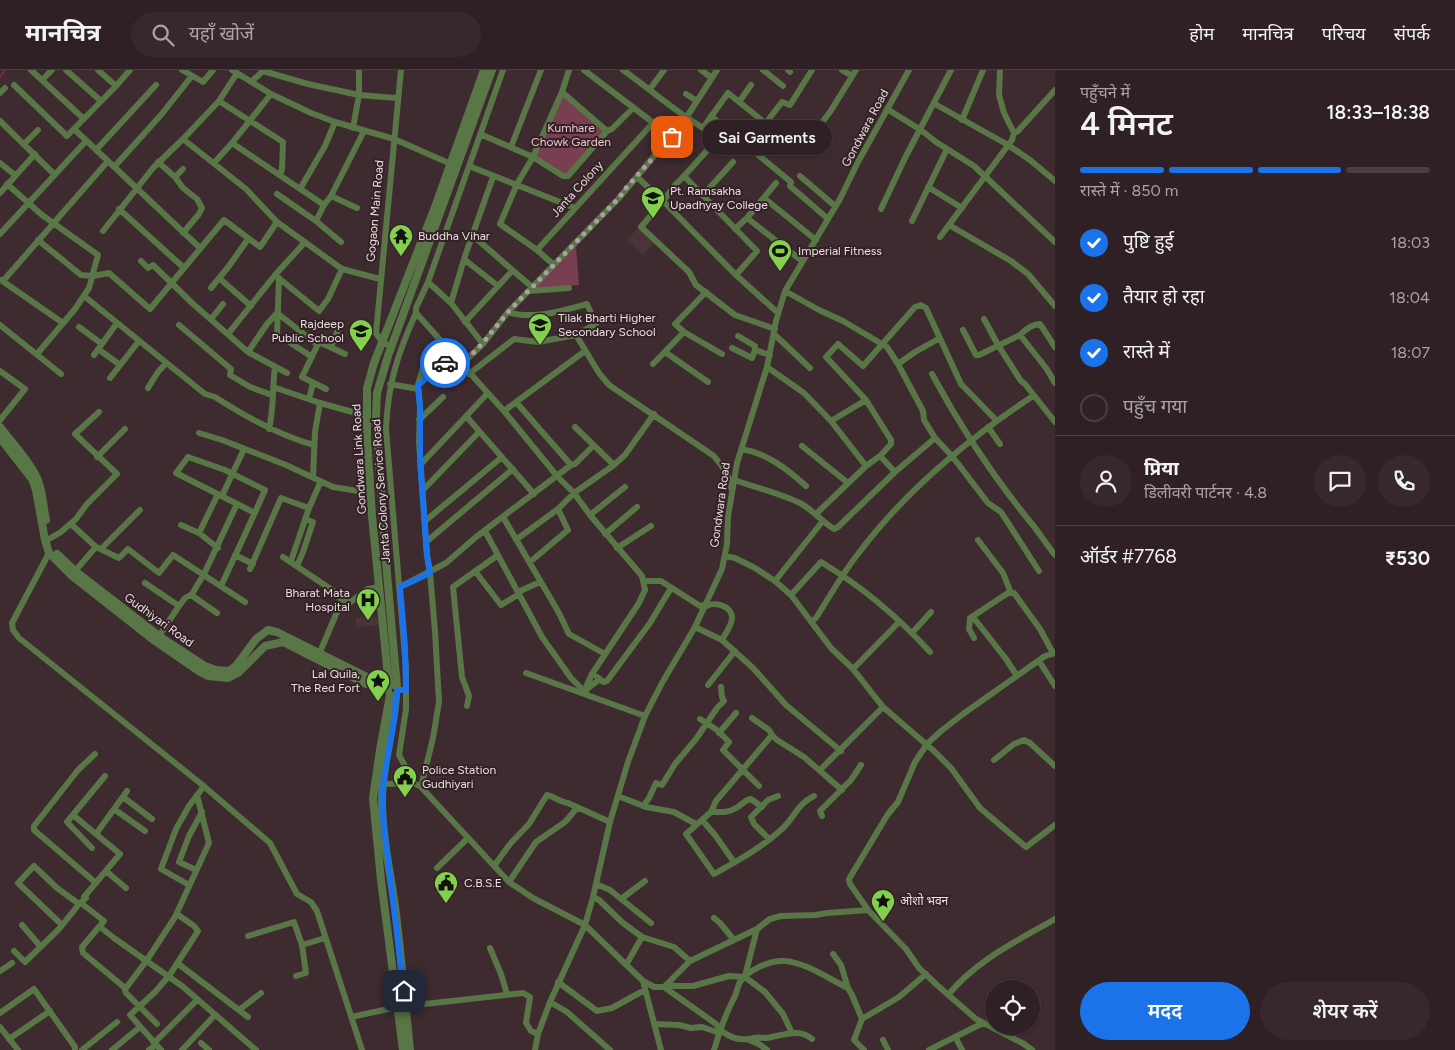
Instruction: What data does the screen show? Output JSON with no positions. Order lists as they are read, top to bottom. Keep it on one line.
{"streets":{"street":["Gondwara Road","Janta Colony","Gogaon Main Road","Gondwara Link Road","Janta Colony Service Road","Gudhiyari Road"]},"crossings":[["Gogaon Main Road","Gondwara Link Road"],["Gondwara Link Road","Janta Colony Service Road"],["Gondwara Link Road","Gudhiyari Road"],["Janta Colony Service Road","Gudhiyari Road"]],"parks":["Kumhare Chowk Garden"],"places":{"other":["Sai Garments"],"school or university":["Pt. Ramsakha Upadhyay College","Tilak Bharti Higher Secondary School","Rajdeep Public School"],"temple":["Buddha Vihar"],"sports":["Imperial Fitness"],"hospital":["Bharat Mata Hospital"],"place":["Lal Quila, The Red Fort","ओशो भवन"],"public building":["Police Station Gudhiyari","C.B.S.E"]},"page":{"header":"मानचित्र","search":"यहाँ खोजें","nav":["होम","मानचित्र","परिचय","संपर्क"],"heading":["4 मिनट","पहुँचने में","18:33–18:38"],"panel":["प्रिया","डिलीवरी पार्टनर · 4.8","ऑर्डर #7768","₹530"],"bubble":"Sai Garments","bar":"रास्ते में · 850 m","list":[["पुष्टि हुई","18:03"],["तैयार हो रहा","18:04"],["रास्ते में","18:07"],"पहुँच गया"],"buttons":["मदद","शेयर करें"]}}
